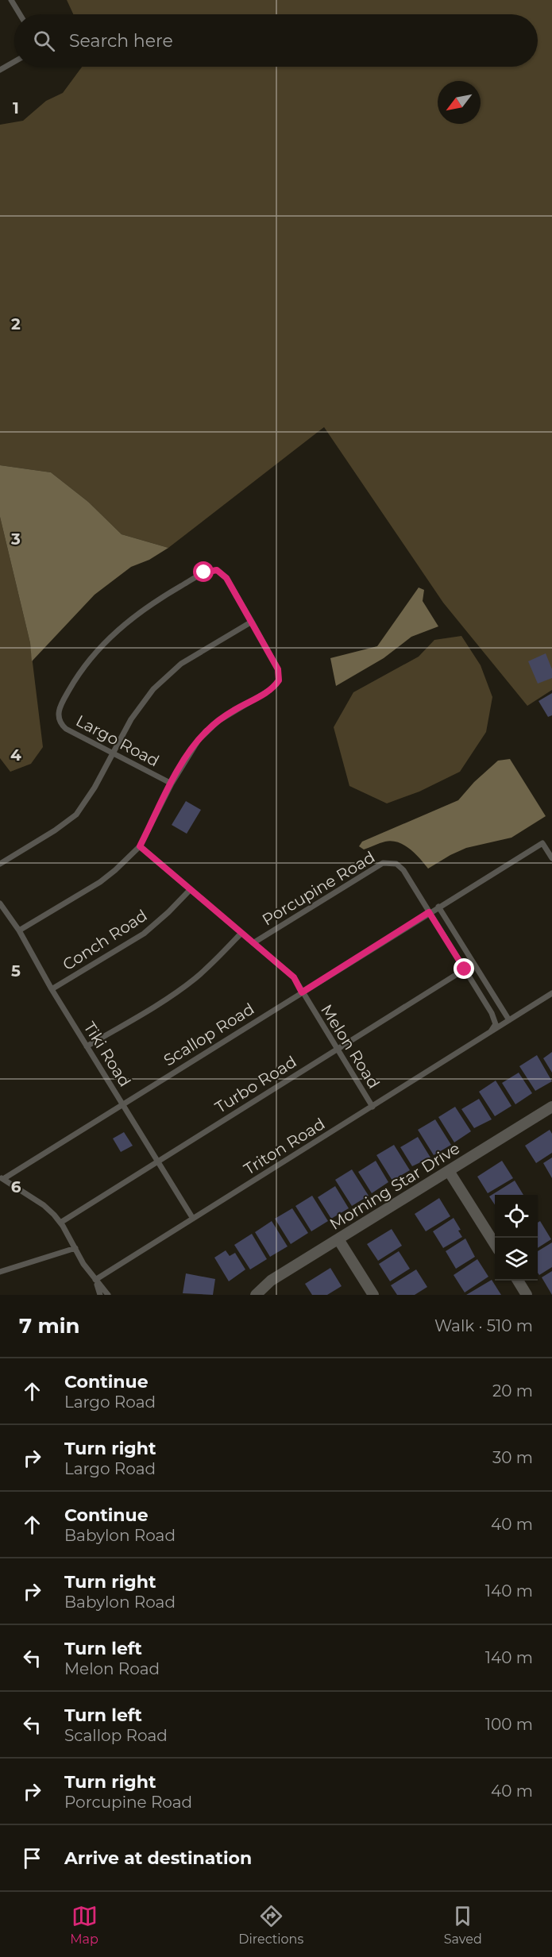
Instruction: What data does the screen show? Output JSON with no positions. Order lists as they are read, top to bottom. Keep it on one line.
{"streets":{"street":["Morning Star Drive"],"lane":["Largo Road","Porcupine Road","Conch Road","Scallop Road","Melon Road","Tiki Road","Turbo Road","Triton Road"]},"crossings":[["Porcupine Road","Scallop Road"],["Porcupine Road","Melon Road"],["Porcupine Road","Turbo Road"],["Porcupine Road","Triton Road"],["Conch Road","Melon Road"],["Conch Road","Tiki Road"],["Scallop Road","Melon Road"],["Scallop Road","Tiki Road"],["Melon Road","Turbo Road"],["Melon Road","Triton Road"],["Tiki Road","Turbo Road"],["Tiki Road","Triton Road"]],"north":"bottom left","page":{"search":"Search here","heading":["7 min","Walk · 510 m"],"list":[["Continue","Largo Road","20 m"],["Turn right","Largo Road","30 m"],["Continue","Babylon Road","40 m"],["Turn right","Babylon Road","140 m"],["Turn left","Melon Road","140 m"],["Turn left","Scallop Road","100 m"],["Turn right","Porcupine Road","40 m"],"Arrive at destination"],"nav":["Map","Directions","Saved"]},"grid":{"rows":["1","2","3","4","5","6"]}}
